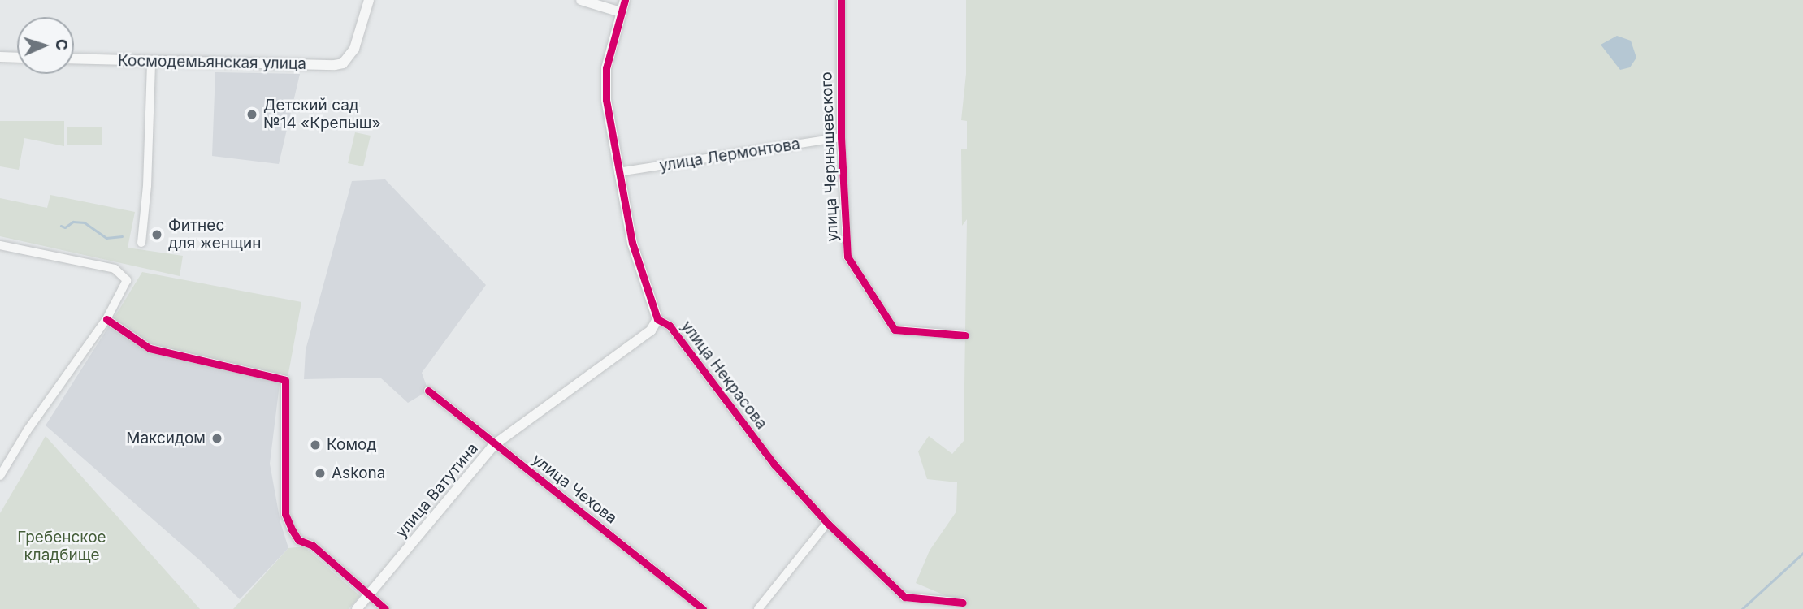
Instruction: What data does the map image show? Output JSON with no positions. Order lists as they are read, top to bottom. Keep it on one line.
{"streets":{"street":["Космодемьянская улица","улица Лермонтова","улица Чернышевского","улица Некрасова","улица Чехова","улица Ватутина"]},"crossings":[["улица Лермонтова","улица Чернышевского"],["улица Лермонтова","улица Некрасова"],["улица Некрасова","улица Ватутина"],["улица Чехова","улица Ватутина"]],"parks":["Гребенское кладбище"],"places":["Детский сад №14 «Крепыш»","Фитнес для женщин","Максидом","Комод","Askona"],"north":"right"}
